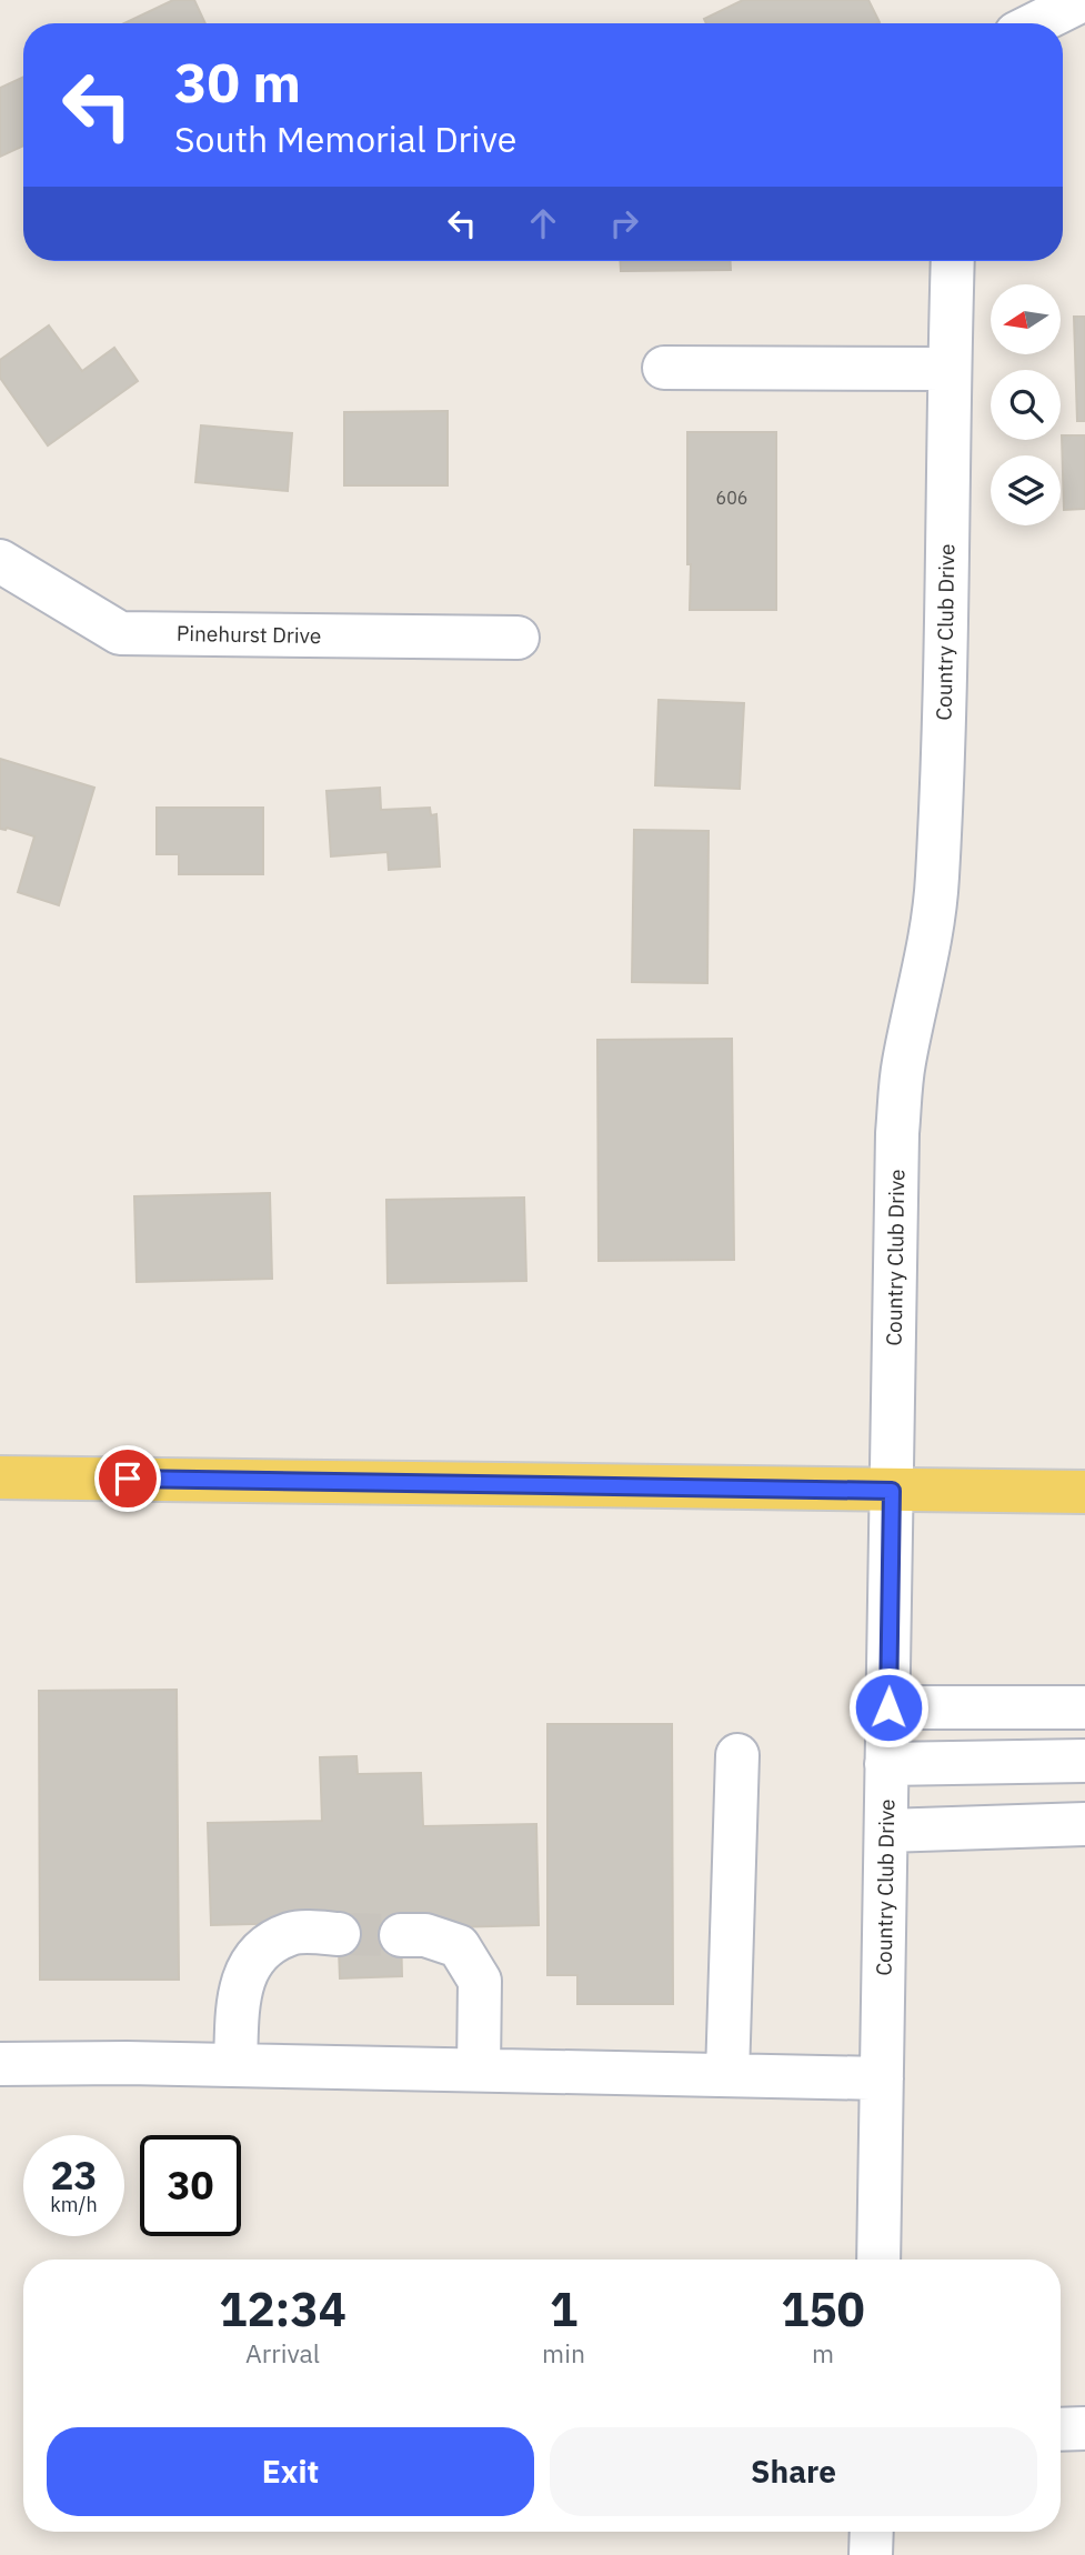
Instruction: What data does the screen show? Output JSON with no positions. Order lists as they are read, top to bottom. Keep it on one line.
{"streets":{"street":["Country Club Drive","Pinehurst Drive"]},"house_numbers":["606"],"north":"left","page":{"turn":["30 m","South Memorial Drive"],"speed":"23 km/h","limit":"30","eta":["12:34","Arrival","1","min","150","m"],"buttons":["Exit","Share"]}}
